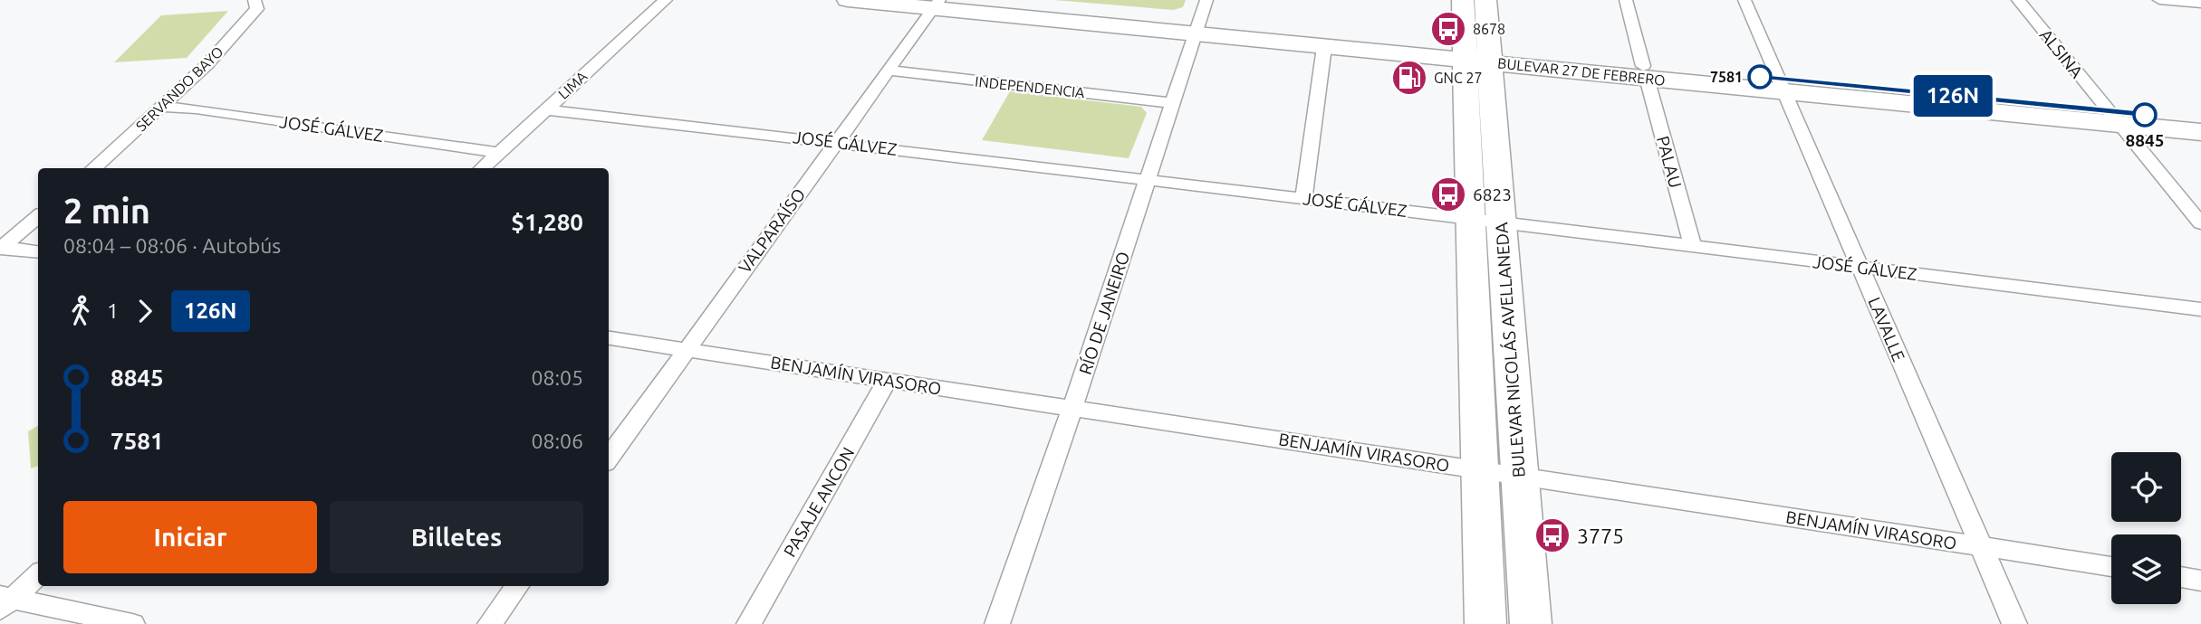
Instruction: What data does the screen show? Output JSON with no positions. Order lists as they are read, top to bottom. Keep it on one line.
{"streets":{"main road":["BULEVAR 27 DE FEBRERO","BULEVAR NICOLÁS AVELLANEDA"],"street":["ALSINA","LIMA","INDEPENDENCIA","SERVANDO BAYO","JOSÉ GÁLVEZ","PALAU","VALPARAÍSO","RÍO DE JANEIRO","LAVALLE","BENJAMÍN VIRASORO","PASAJE ANCON"]},"crossings":[["ALSINA","BULEVAR 27 DE FEBRERO"],["BULEVAR 27 DE FEBRERO","PALAU"],["BULEVAR 27 DE FEBRERO","VALPARAÍSO"],["BULEVAR 27 DE FEBRERO","RÍO DE JANEIRO"],["BULEVAR 27 DE FEBRERO","LAVALLE"],["BULEVAR 27 DE FEBRERO","BULEVAR NICOLÁS AVELLANEDA"],["LIMA","JOSÉ GÁLVEZ"],["INDEPENDENCIA","VALPARAÍSO"],["INDEPENDENCIA","RÍO DE JANEIRO"],["SERVANDO BAYO","JOSÉ GÁLVEZ"],["JOSÉ GÁLVEZ","PALAU"],["JOSÉ GÁLVEZ","VALPARAÍSO"],["JOSÉ GÁLVEZ","RÍO DE JANEIRO"],["JOSÉ GÁLVEZ","LAVALLE"],["JOSÉ GÁLVEZ","BULEVAR NICOLÁS AVELLANEDA"],["VALPARAÍSO","BENJAMÍN VIRASORO"],["RÍO DE JANEIRO","BENJAMÍN VIRASORO"],["LAVALLE","BENJAMÍN VIRASORO"],["BULEVAR NICOLÁS AVELLANEDA","BENJAMÍN VIRASORO"],["BENJAMÍN VIRASORO","PASAJE ANCON"]],"places":{"bus stop":["8678","6823","3775"],"other":["7581","8845"],"fuel station":["GNC 27"]},"lines":["bus line 126N"],"page":{"on_map":"126N","heading":["2 min","08:04 – 08:06 · Autobús","$1,280"],"legs":["1","126N"],"list":[{"name":"8845","value":"08:05"},{"name":"7581","value":"08:06"}],"buttons":["Iniciar","Billetes"]}}
